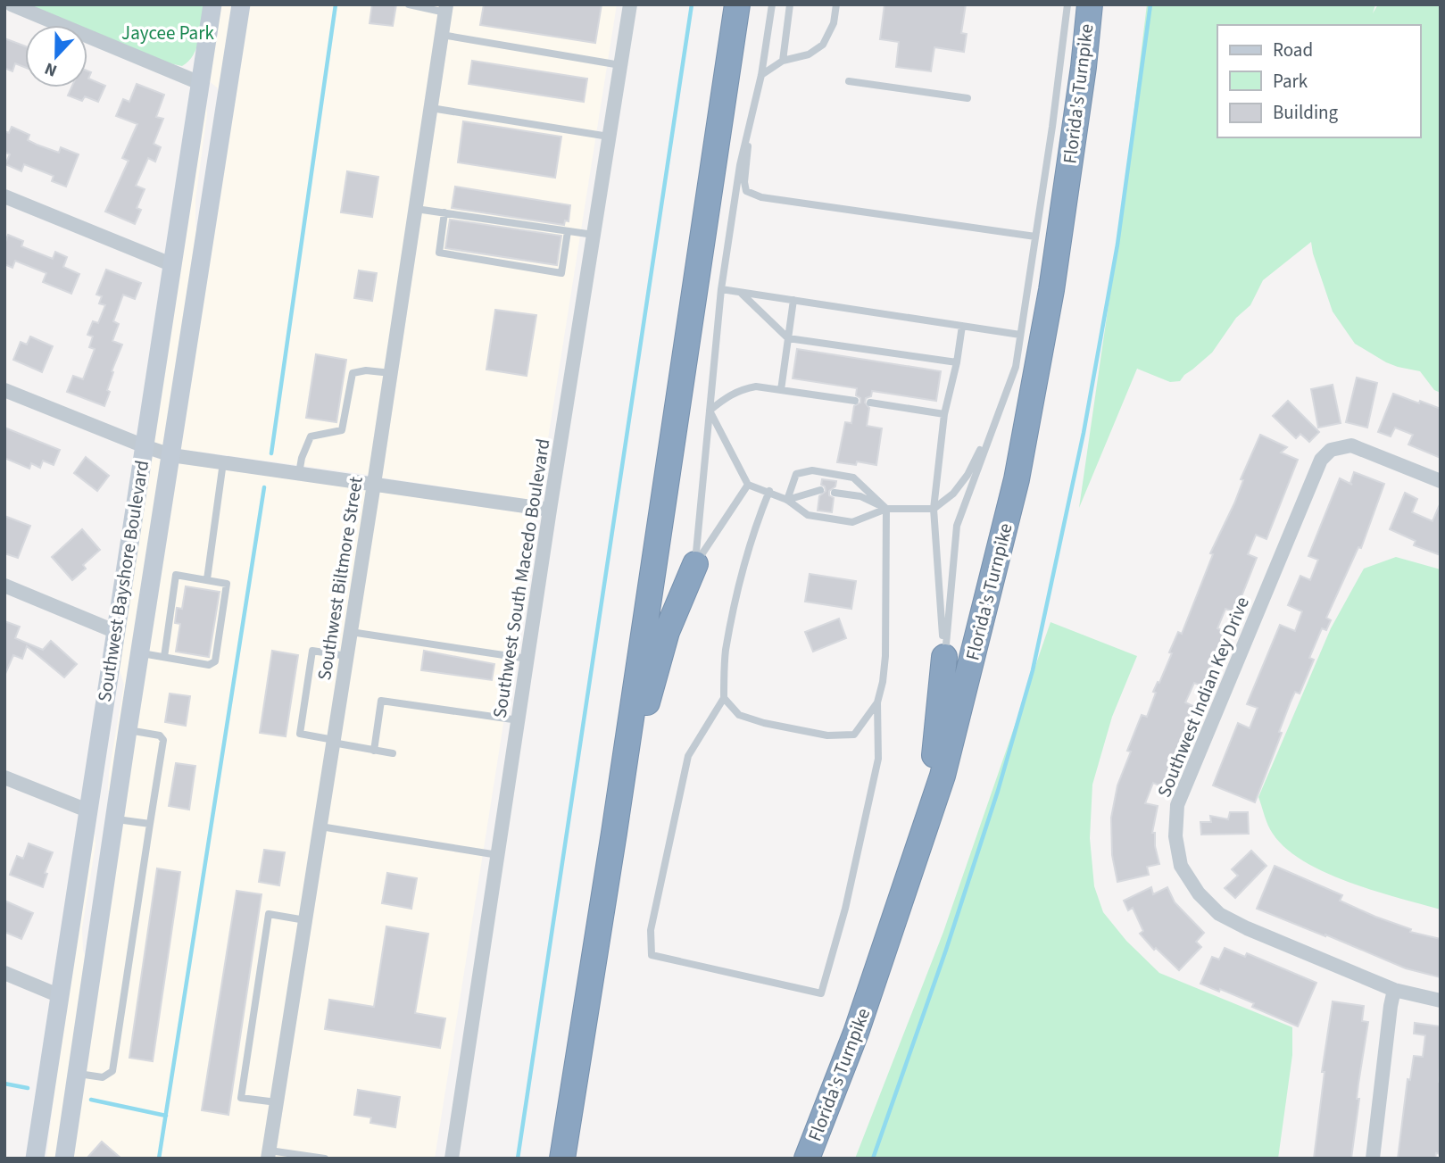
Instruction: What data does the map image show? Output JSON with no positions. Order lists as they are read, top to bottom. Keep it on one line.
{"streets":{"highway":["Florida's Turnpike"],"main road":["Southwest Bayshore Boulevard"],"street":["Southwest Biltmore Street","Southwest South Macedo Boulevard","Southwest Indian Key Drive"]},"parks":["Jaycee Park"],"legend":["Road","Park","Building"],"north":"bottom"}
